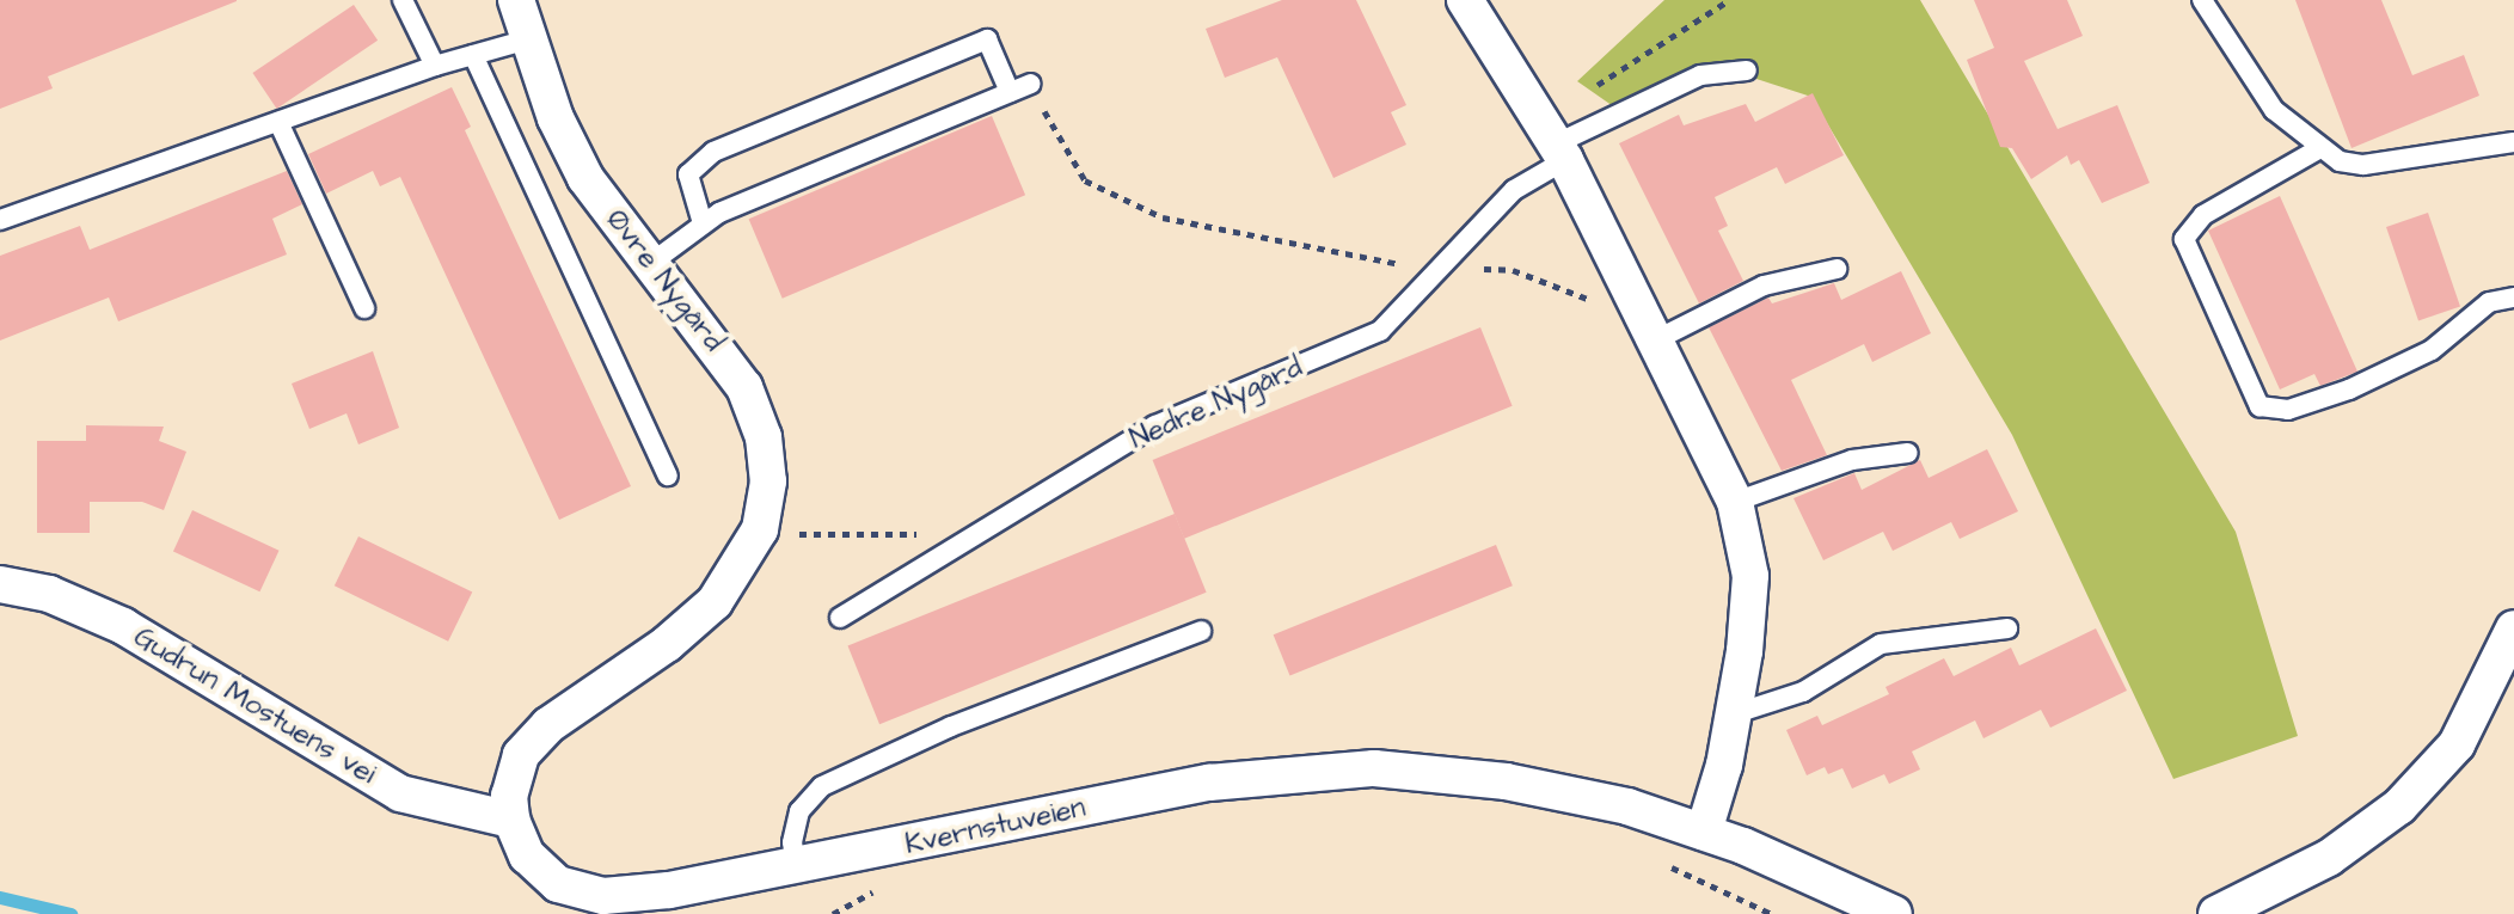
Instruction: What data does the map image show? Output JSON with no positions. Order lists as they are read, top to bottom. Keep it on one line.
{"streets":{"street":["Øvre Nygård","Gudrun Mostuens vei","Kvernstuveien"],"lane":["Nedre Nygård"]},"crossings":[["Gudrun Mostuens vei","Kvernstuveien"]]}
